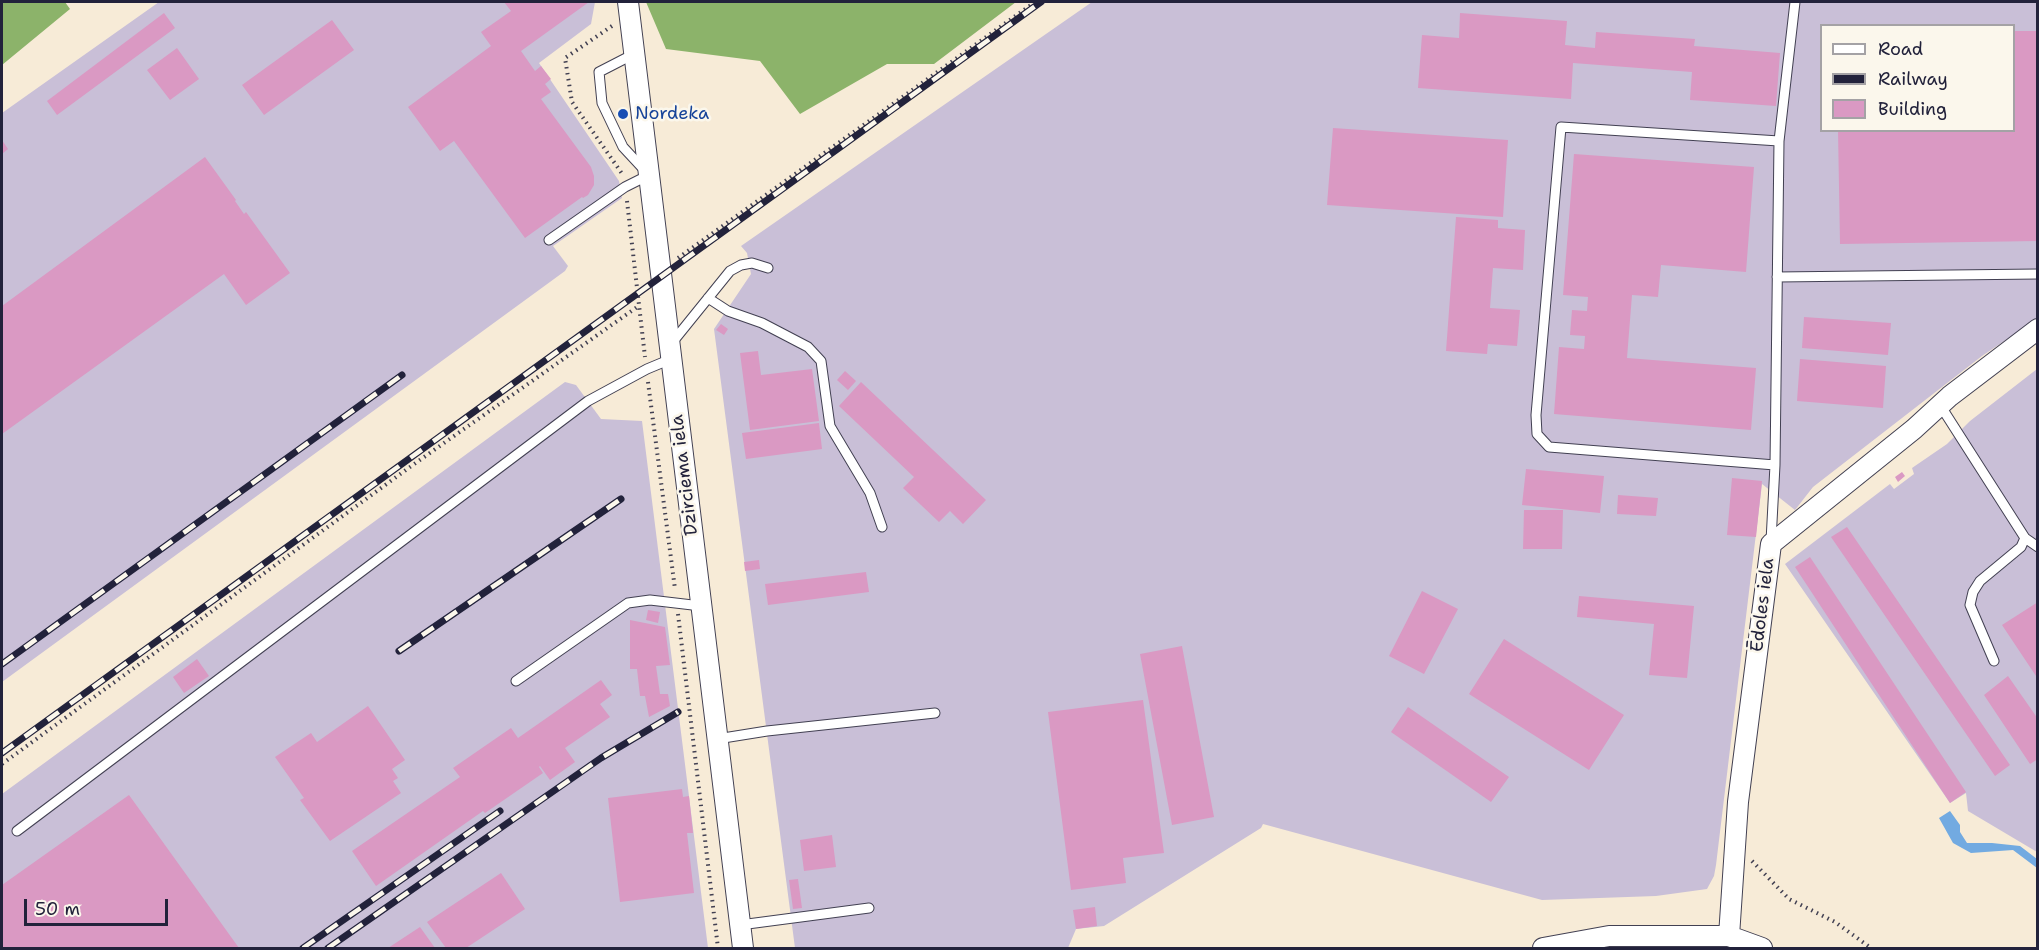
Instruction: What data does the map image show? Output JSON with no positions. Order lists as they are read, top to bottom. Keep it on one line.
{"streets":{"street":["Dzirciema iela","Ēdoles iela"]},"places":["Nordeka"],"legend":["Road","Railway","Building"],"scale_bar":"50 m"}
